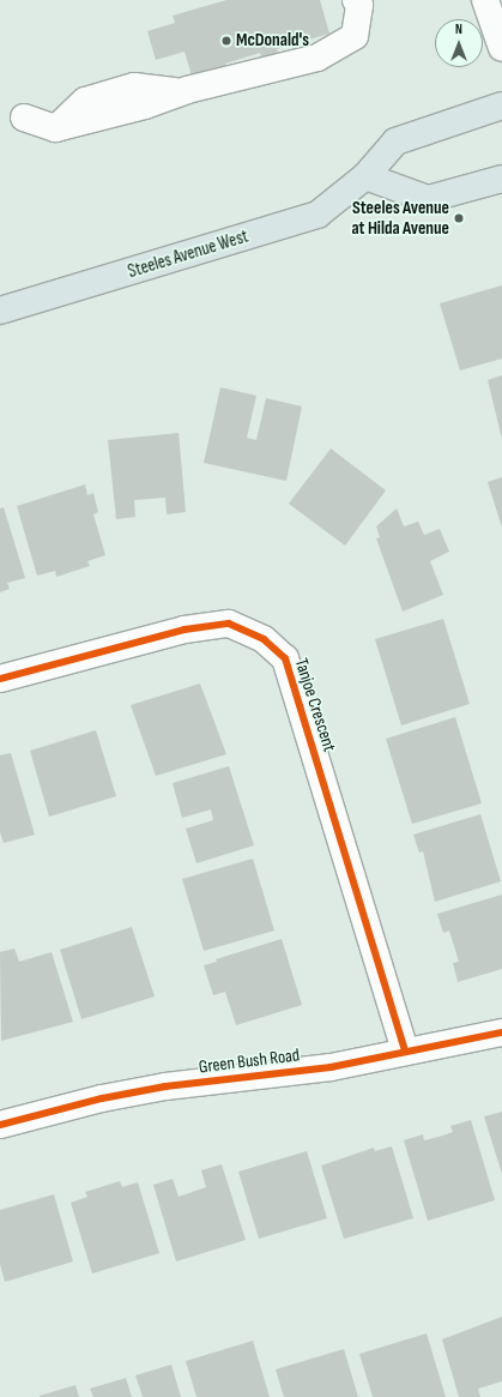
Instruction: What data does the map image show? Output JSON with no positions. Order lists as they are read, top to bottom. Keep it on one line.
{"streets":{"main road":["Steeles Avenue West"],"street":["Tanjoe Crescent","Green Bush Road"]},"crossings":[["Tanjoe Crescent","Green Bush Road"]],"places":["McDonald's","Steeles Avenue at Hilda Avenue"],"north":"top"}
